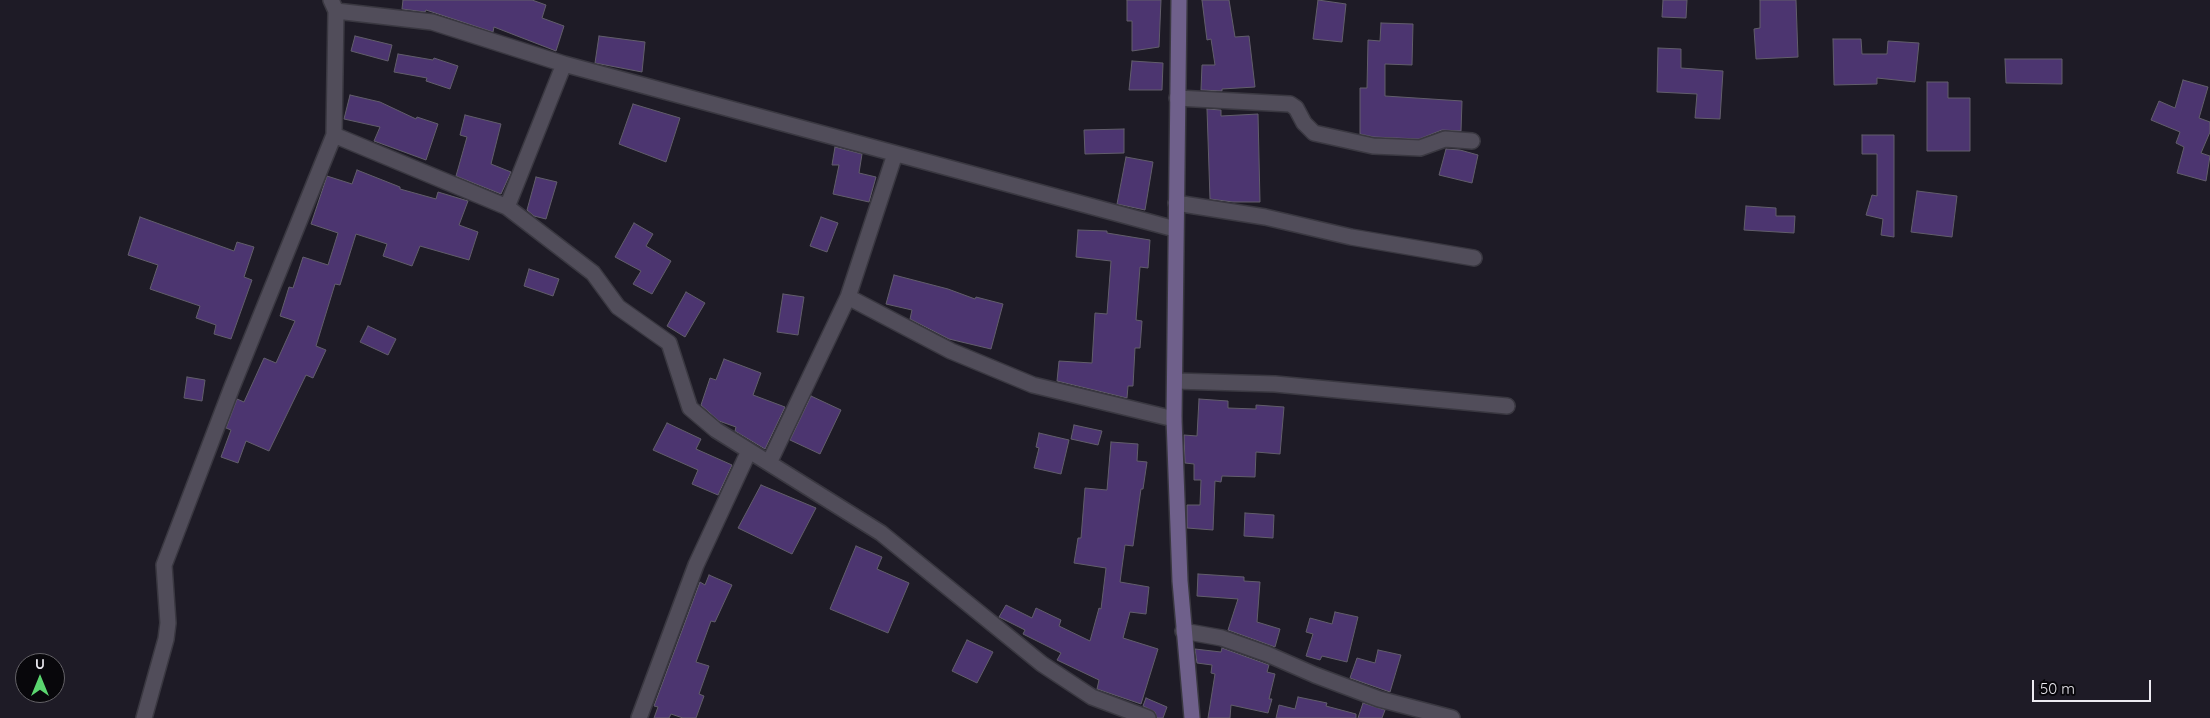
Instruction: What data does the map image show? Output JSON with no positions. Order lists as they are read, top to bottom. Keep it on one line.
{"scale_bar":"50 m","north":"top"}
